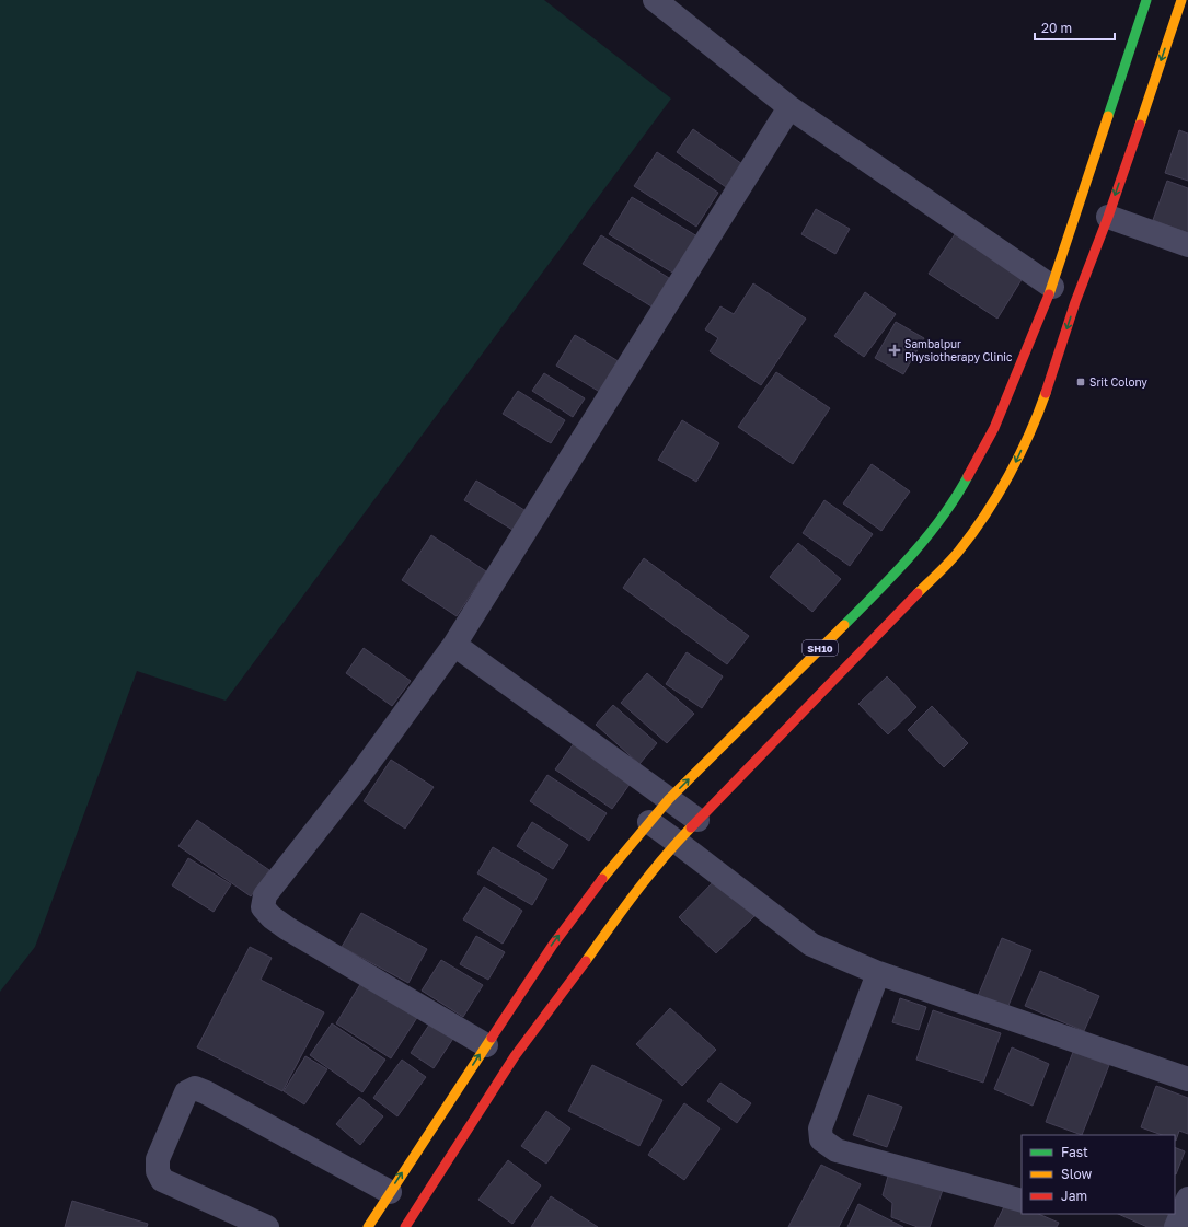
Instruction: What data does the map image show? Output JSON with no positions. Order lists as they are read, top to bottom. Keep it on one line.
{"streets":{"main road":["SH10"]},"places":{"health":["Sambalpur Physiotherapy Clinic"],"transit":["Srit Colony"]},"legend":["Fast","Slow","Jam"],"scale_bar":"20 m"}
